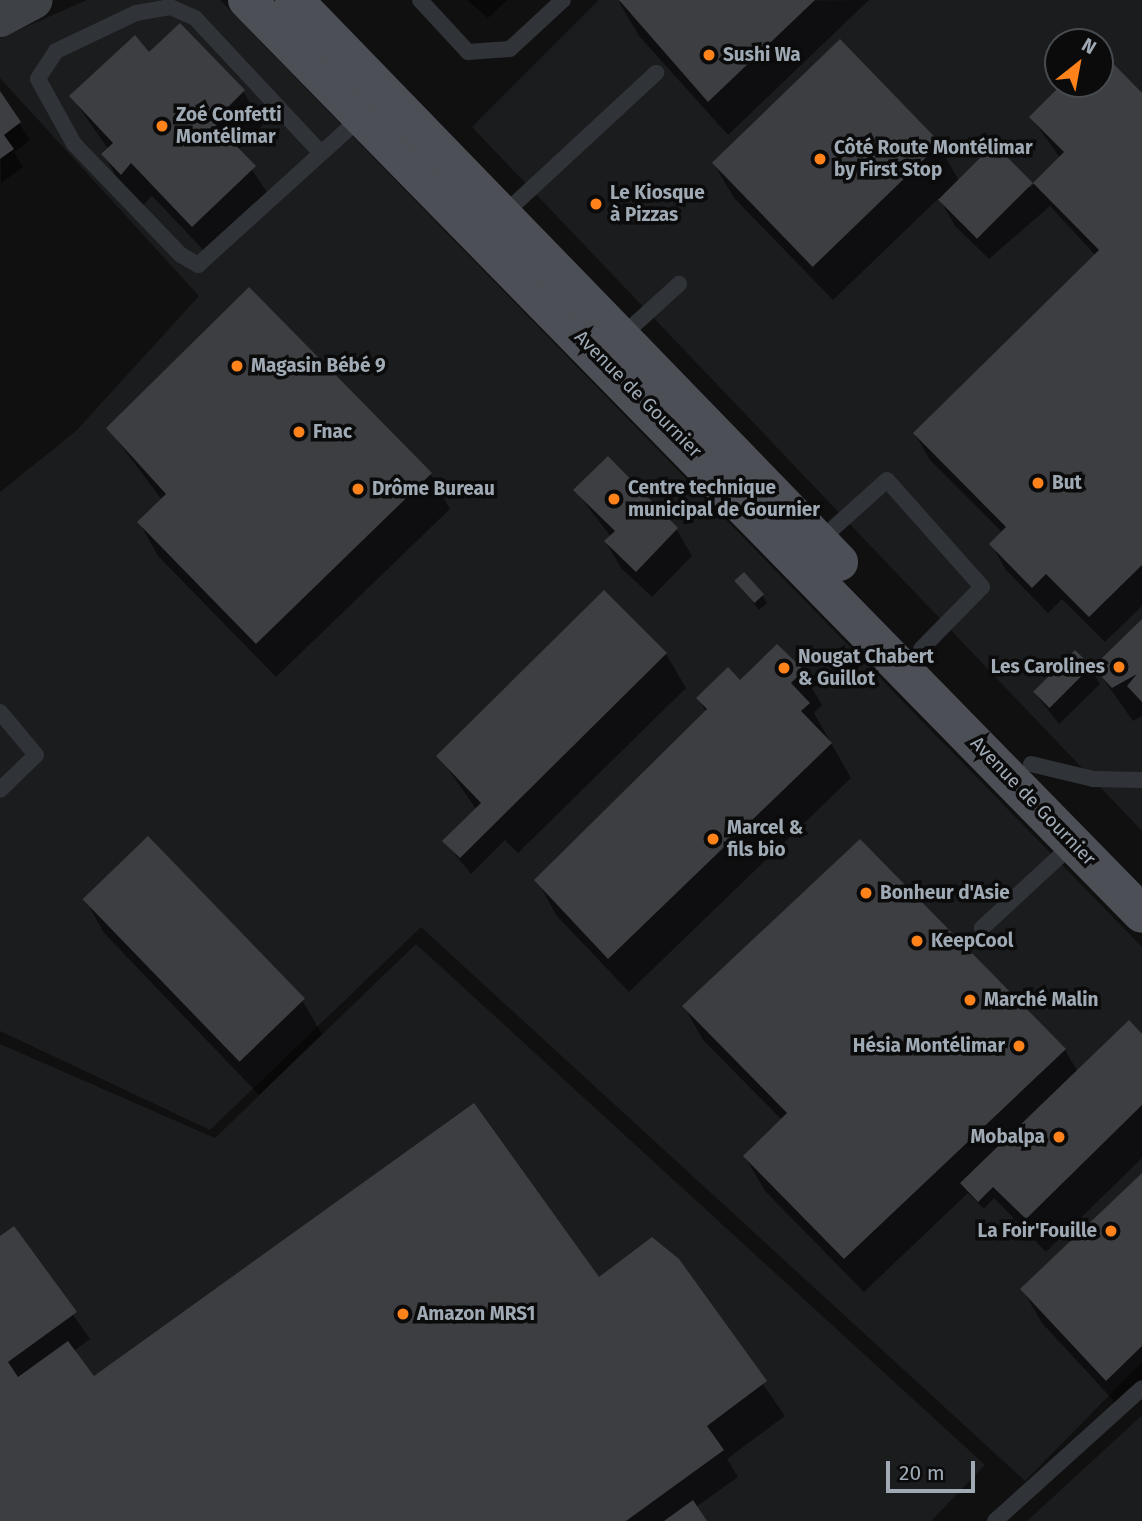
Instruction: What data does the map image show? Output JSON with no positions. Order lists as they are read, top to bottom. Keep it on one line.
{"streets":{"main road":["Avenue de Gournier"]},"places":["Sushi Wa","Zoé Confetti Montélimar","Côté Route Montélimar by First Stop","Le Kiosque à Pizzas","Magasin Bébé 9","Fnac","But","Drôme Bureau","Centre technique municipal de Gournier","Les Carolines","Nougat Chabert & Guillot","Marcel & fils bio","Bonheur d'Asie","KeepCool","Marché Malin","Hésia Montélimar","Mobalpa","La Foir'Fouille","Amazon MRS1"],"scale_bar":"20 m","north":"top right"}
